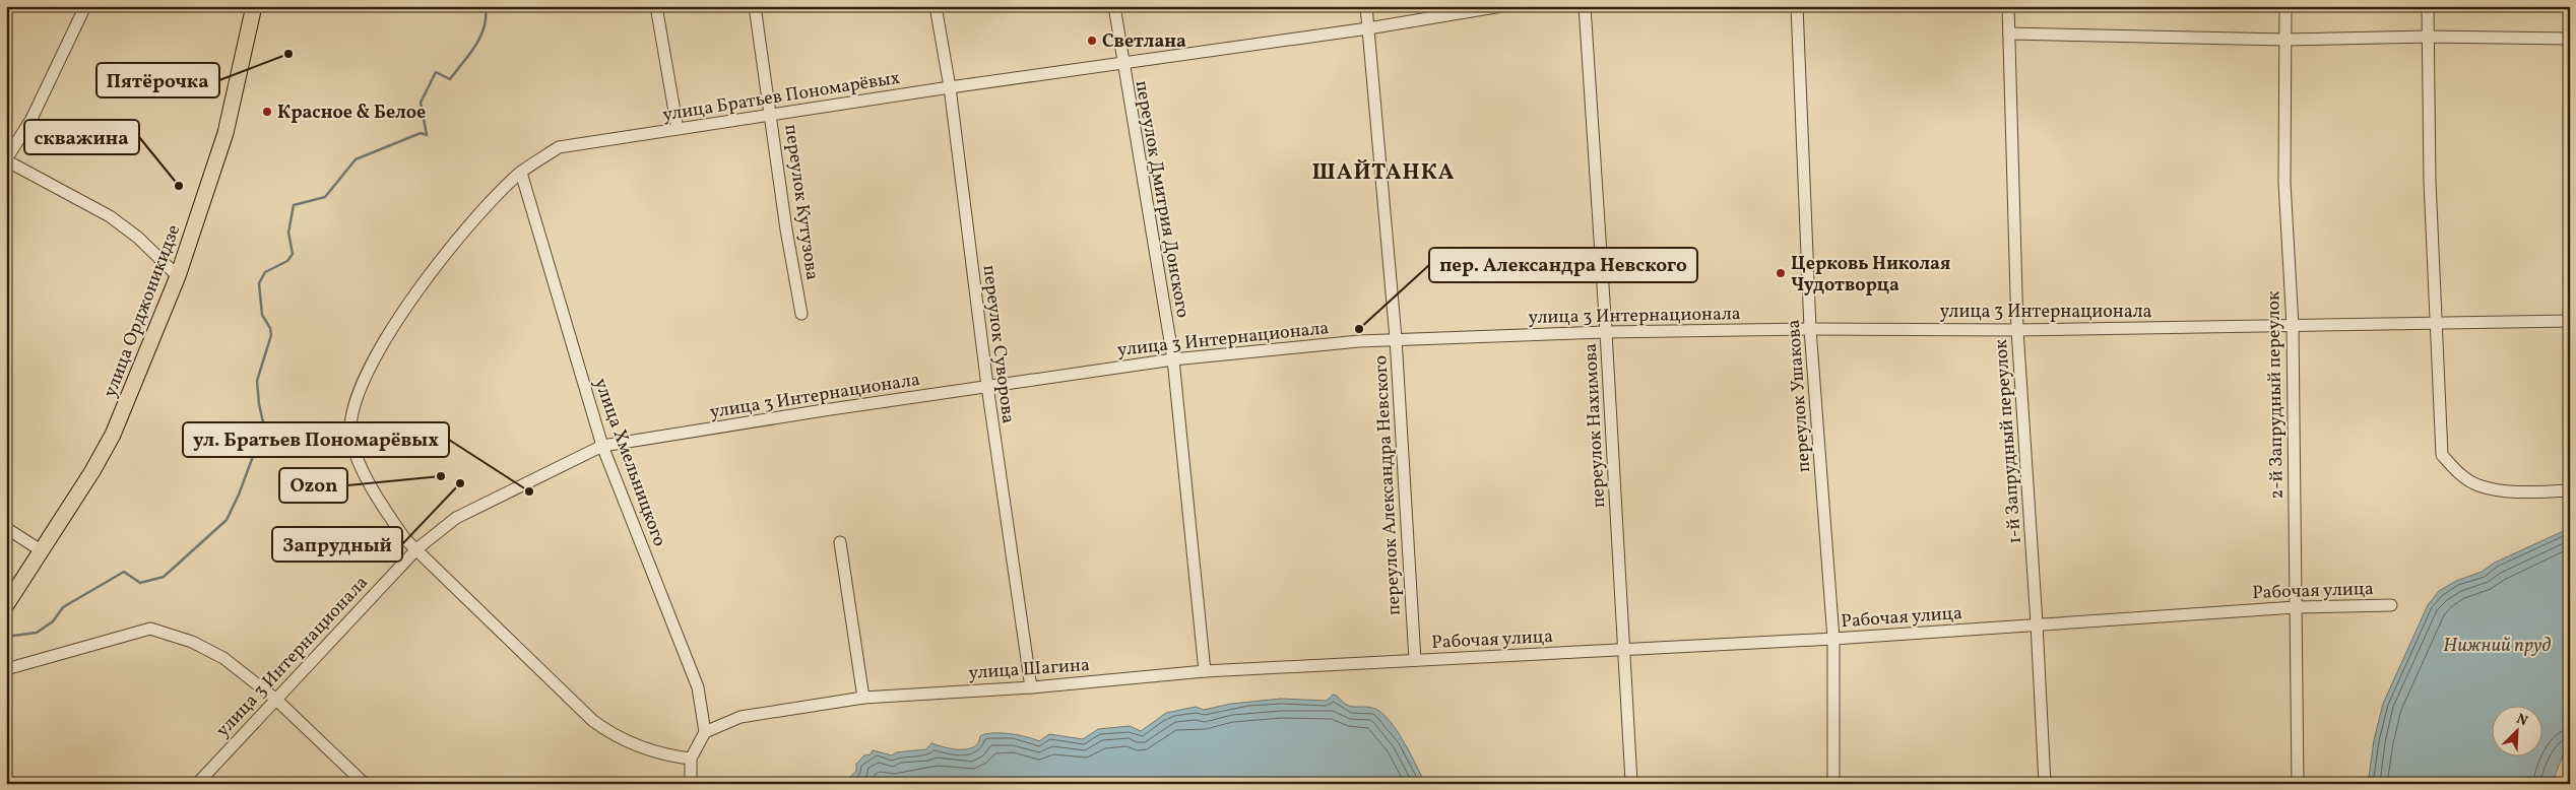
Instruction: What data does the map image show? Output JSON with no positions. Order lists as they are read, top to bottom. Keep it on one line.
{"streets":{"main road":["улица Орджоникидзе"],"street":["улица Братьев Пономарёвых","переулок Дмитрия Донского","переулок Кутузова","улица 3 Интернационала","переулок Суворова","2-й Запрудный переулок","переулок Ушакова","переулок Нахимова","1-й Запрудный переулок","улица Хмельницкого","переулок Александра Невского","Рабочая улица","улица Шагина"]},"crossings":[["улица Братьев Пономарёвых","переулок Дмитрия Донского"],["улица Братьев Пономарёвых","переулок Кутузова"],["улица Братьев Пономарёвых","улица 3 Интернационала"],["улица Братьев Пономарёвых","переулок Суворова"],["улица Братьев Пономарёвых","улица Хмельницкого"],["улица Братьев Пономарёвых","переулок Александра Невского"],["переулок Дмитрия Донского","улица 3 Интернационала"],["переулок Дмитрия Донского","улица Шагина"],["улица 3 Интернационала","переулок Суворова"],["улица 3 Интернационала","2-й Запрудный переулок"],["улица 3 Интернационала","переулок Ушакова"],["улица 3 Интернационала","переулок Нахимова"],["улица 3 Интернационала","1-й Запрудный переулок"],["улица 3 Интернационала","улица Хмельницкого"],["улица 3 Интернационала","переулок Александра Невского"],["переулок Суворова","улица Шагина"],["2-й Запрудный переулок","Рабочая улица"],["переулок Ушакова","Рабочая улица"],["переулок Нахимова","Рабочая улица"],["1-й Запрудный переулок","Рабочая улица"],["улица Хмельницкого","улица Шагина"],["переулок Александра Невского","Рабочая улица"],["переулок Александра Невского","улица Шагина"],["Рабочая улица","улица Шагина"]],"districts":["ШАЙТАНКА"],"water":["Нижний пруд"],"places":["Светлана","Пятёрочка","Красное & Белое","скважина","Церковь Николая Чудотворца","пер. Александра Невского","Ozon","Запрудный","ул. Братьев Пономарёвых"],"north":"top right"}
